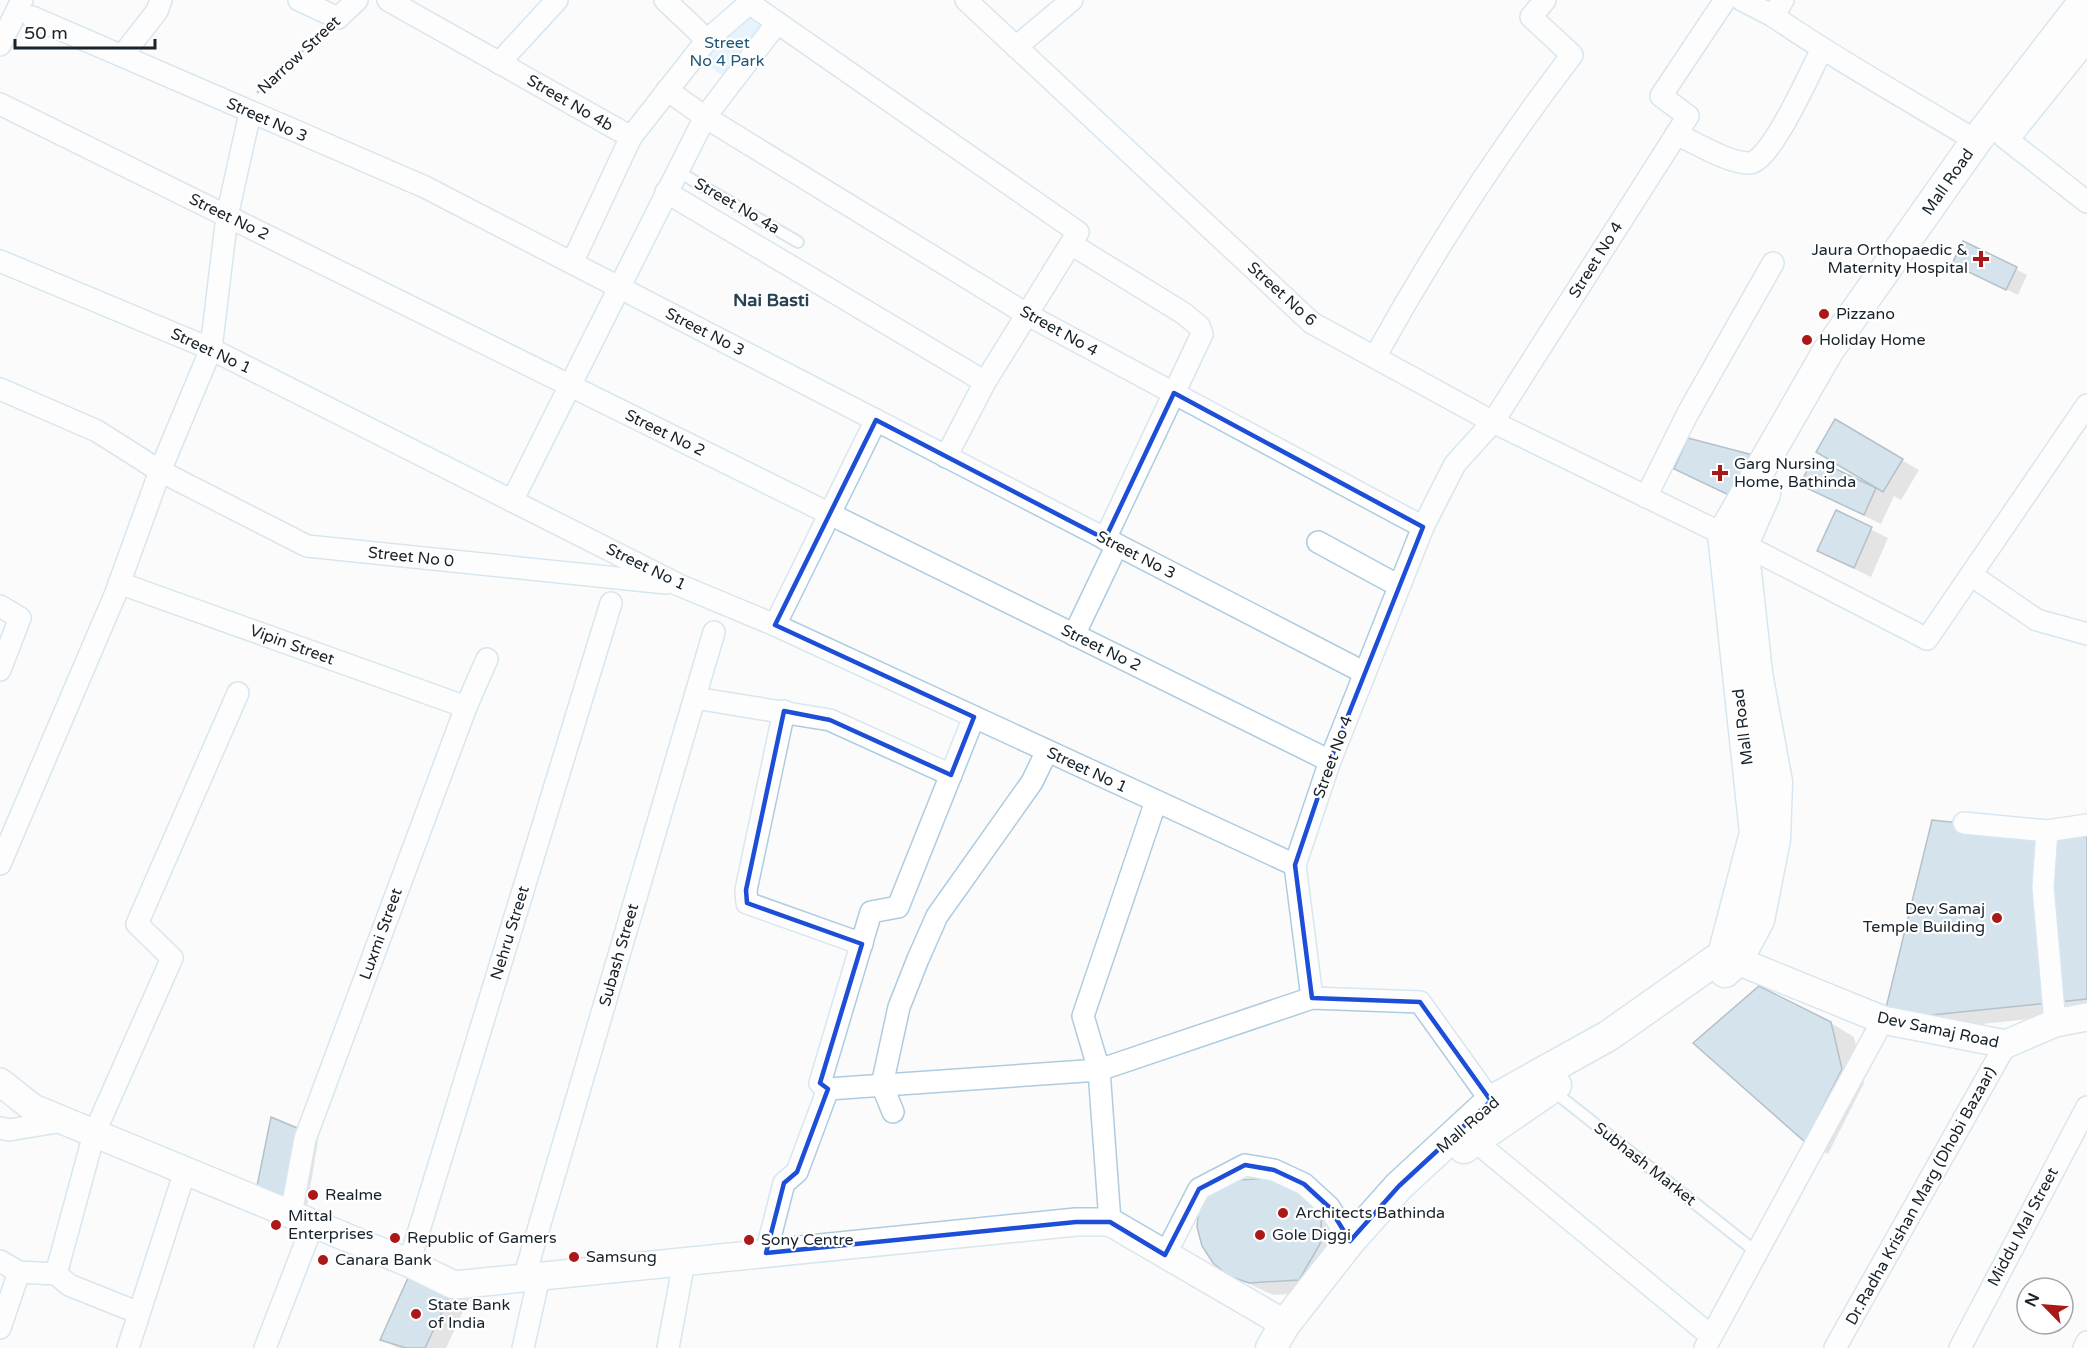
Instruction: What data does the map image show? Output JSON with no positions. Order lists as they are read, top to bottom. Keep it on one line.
{"streets":{"main road":["Mall Road"],"street":["Narrow Street","Street No 4b","Street No 3","Street No 2","Street No 4","Street No 6","Street No 1","Street No 0","Vipin Street","Nehru Street","Luxmi Street","Subash Street","Dev Samaj Road","Dr.Radha Krishan Marg (Dhobi Bazaar)","Middu Mal Street"],"lane":["Street No 4a","Subhash Market"]},"crossings":[["Narrow Street","Street No 3"],["Street No 4b","Street No 3"],["Street No 3","Street No 4"],["Mall Road","Street No 6"],["Mall Road","Dev Samaj Road"],["Mall Road","Subhash Market"],["Street No 2","Street No 4"],["Street No 4","Street No 6"],["Street No 4","Street No 1"],["Street No 1","Street No 0"],["Vipin Street","Luxmi Street"],["Dev Samaj Road","Dr.Radha Krishan Marg (Dhobi Bazaar)"]],"districts":["Nai Basti"],"parks":["Street No 4 Park"],"places":{"health":["Jaura Orthopaedic & Maternity Hospital","Garg Nursing Home, Bathinda"],"other":["Pizzano","Holiday Home","Dev Samaj Temple Building","Realme","Architects Bathinda","Mittal Enterprises","Gole Diggi","Republic of Gamers","Sony Centre","Samsung","Canara Bank","State Bank of India"]},"scale_bar":"50 m","north":"top left"}
